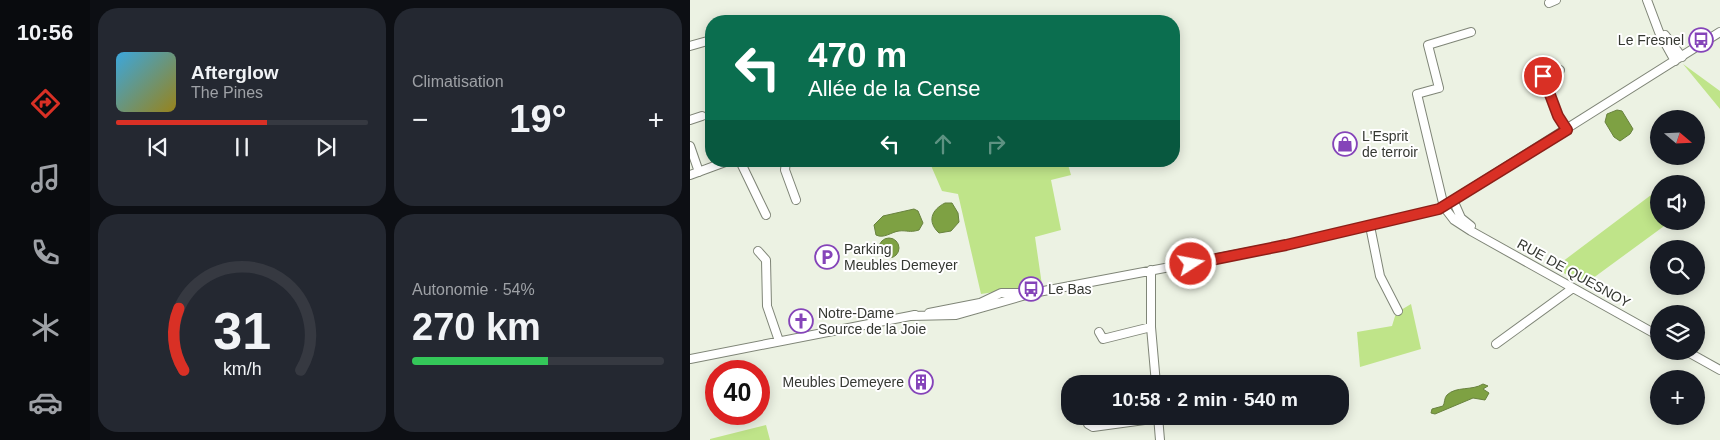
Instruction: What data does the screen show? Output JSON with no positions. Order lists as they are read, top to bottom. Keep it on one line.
{"streets":{"street":["RUE DE QUESNOY"]},"places":{"bus stop":["Le Fresnel","Le Bas"],"shop":["L'Esprit de terroir"],"parking":["Parking Meubles Demeyer"],"church":["Notre-Dame Source de la Joie"],"building":["Meubles Demeyere"]},"north":"right","page":{"tabs":"10:56","tile":["Climatisation",["Autonomie · 54%","270 km"]],"turn":["470 m","Allée de la Cense"],"song":["Afterglow","The Pines"],"heat":["−","19°","+"],"map_buttons":"+","limit":"40","trip":"10:58 · 2 min · 540 m","gauge":["31","km/h"]}}
